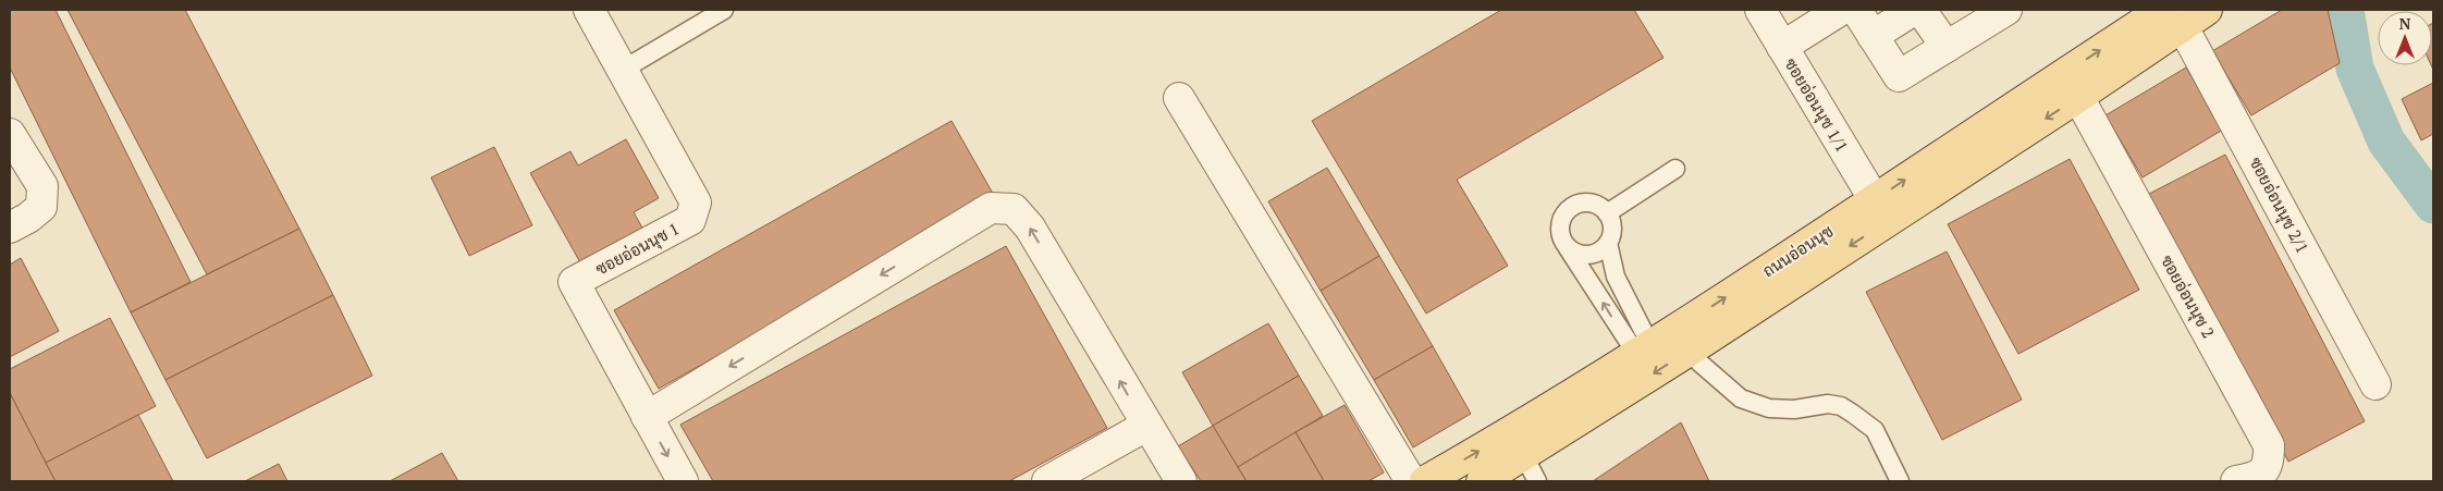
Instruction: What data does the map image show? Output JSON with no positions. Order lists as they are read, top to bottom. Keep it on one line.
{"streets":{"main road":["ถนนอ่อนนุช"],"street":["ซอยอ่อนนุช 1/1","ซอยอ่อนนุช 2/1","ซอยอ่อนนุช 1","ซอยอ่อนนุช 2"]},"crossings":[["ซอยอ่อนนุช 1/1","ถนนอ่อนนุช"],["ซอยอ่อนนุช 2/1","ถนนอ่อนนุช"],["ถนนอ่อนนุช","ซอยอ่อนนุช 2"]],"north":"top"}
